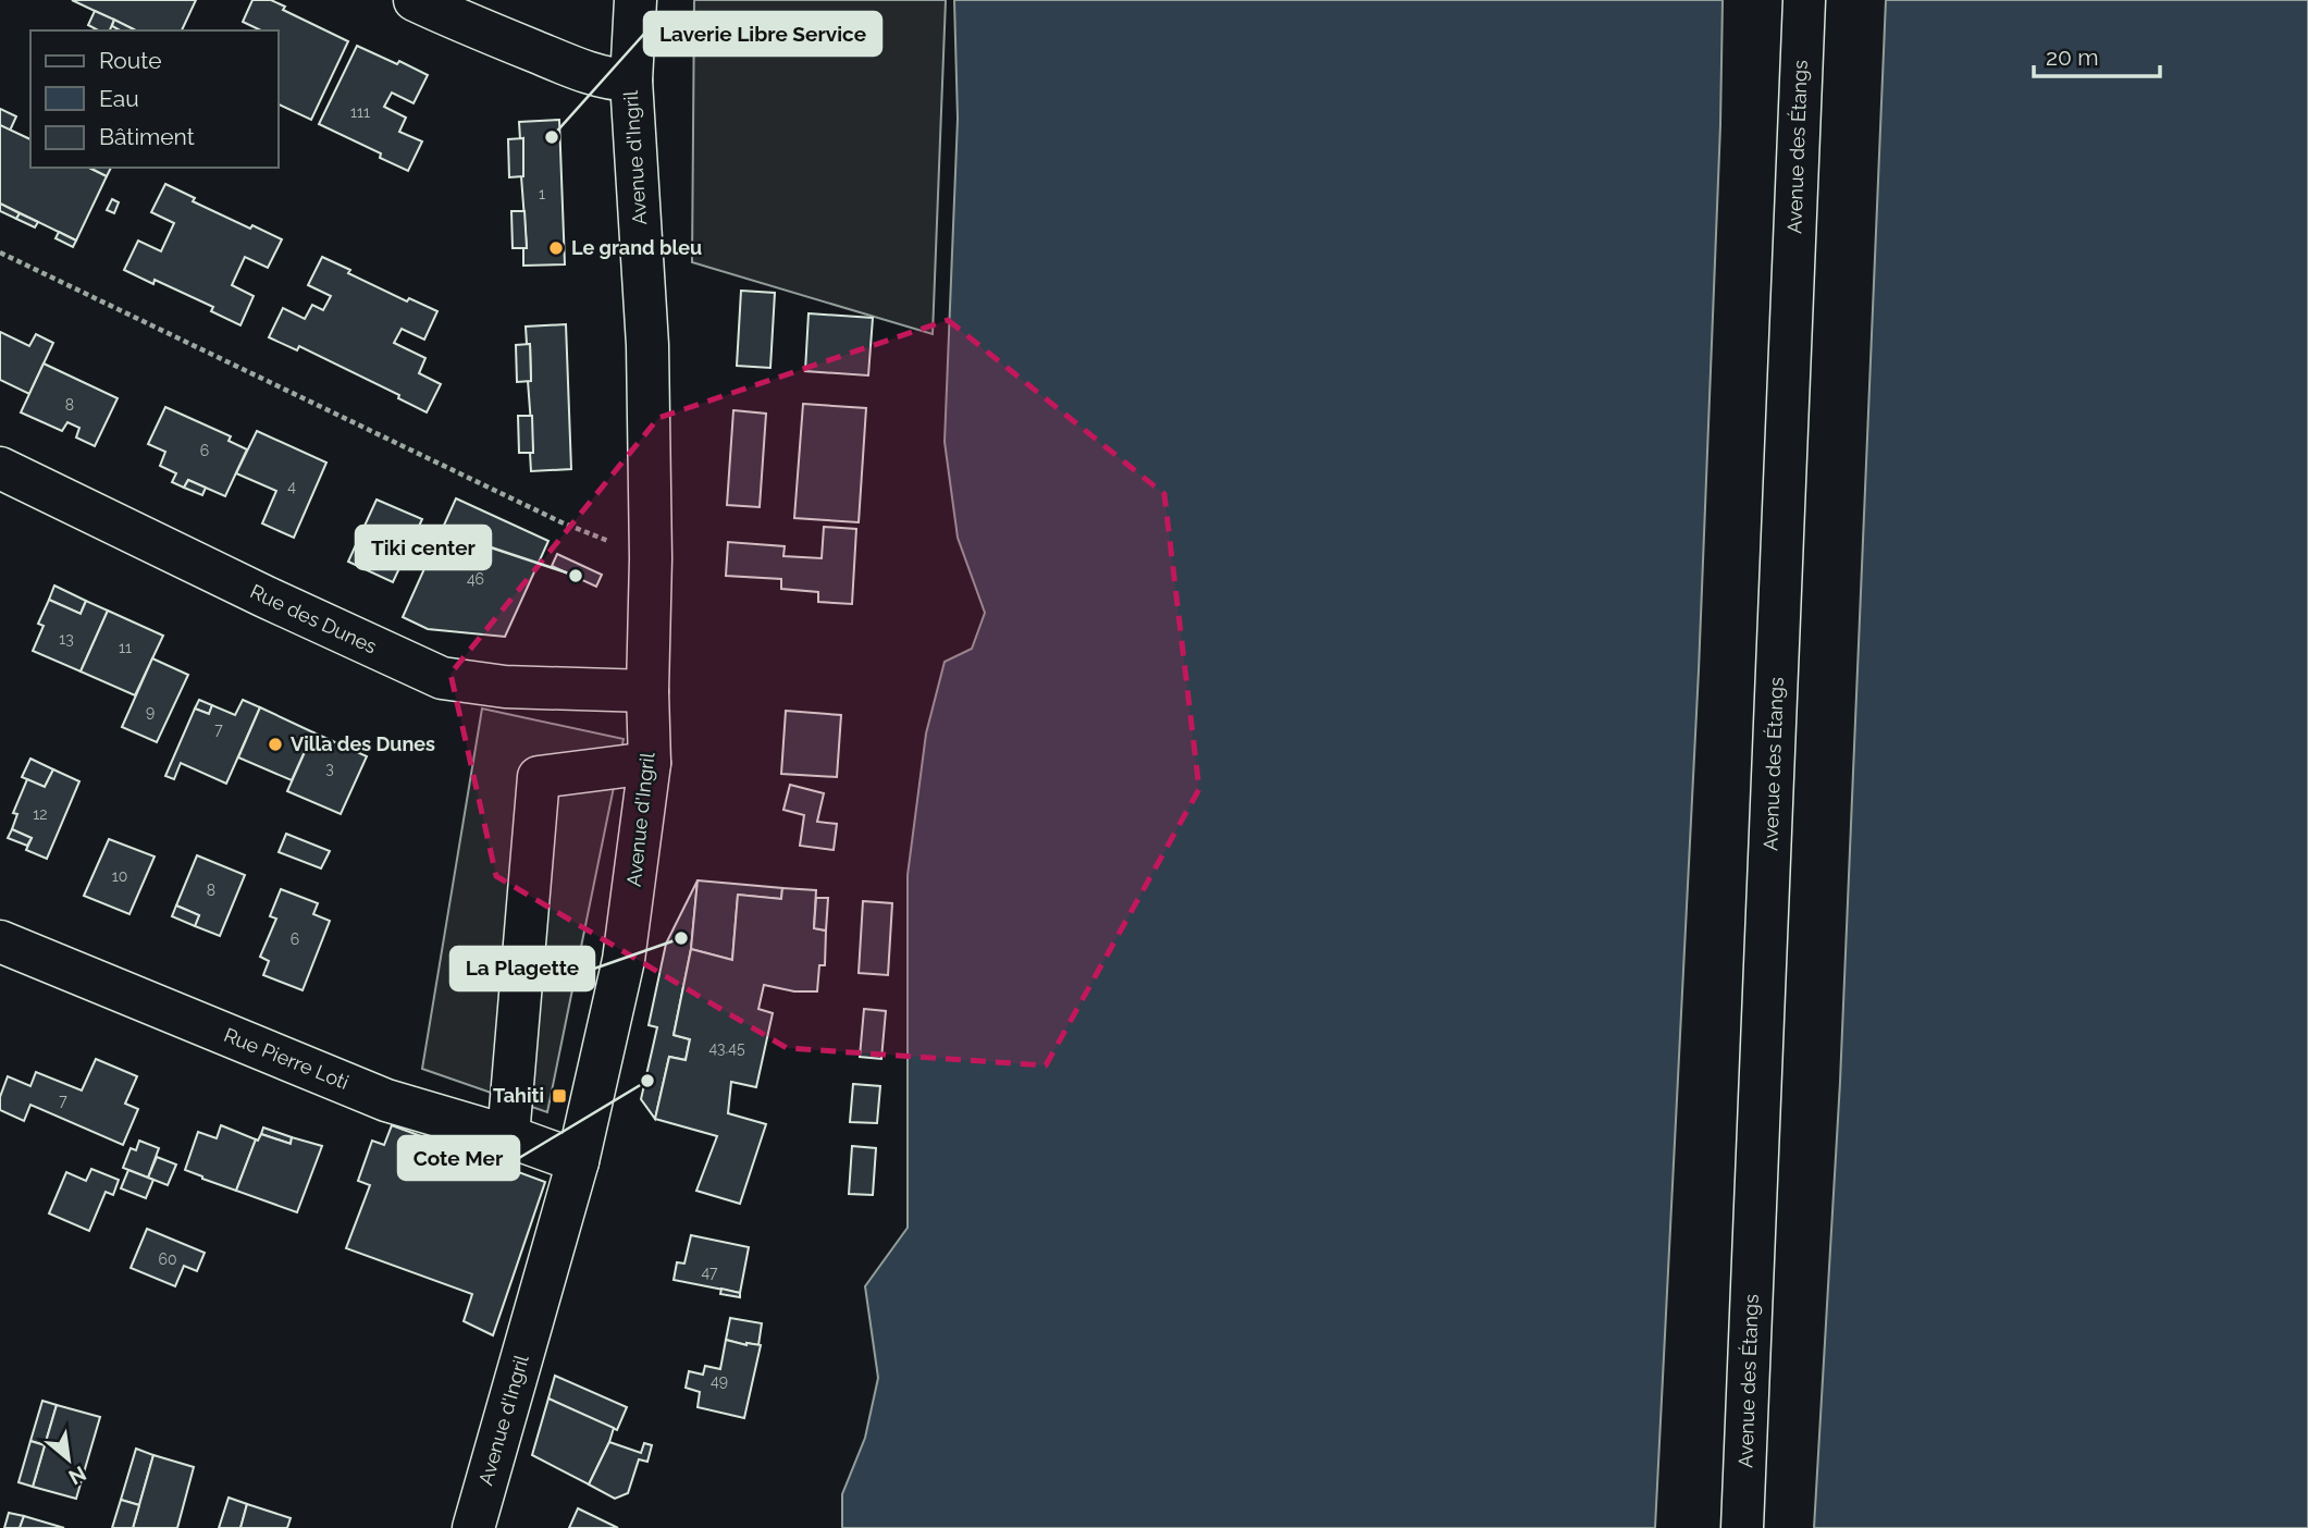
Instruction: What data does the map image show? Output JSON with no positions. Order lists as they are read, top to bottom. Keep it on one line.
{"streets":{"street":["Avenue des Étangs","Avenue d'Ingril","Rue des Dunes","Rue Pierre Loti"]},"crossings":[["Avenue d'Ingril","Rue des Dunes"],["Avenue d'Ingril","Rue Pierre Loti"]],"places":{"other":["Laverie Libre Service","Le grand bleu","Tiki center","Villa des Dunes","La Plagette","Cote Mer"],"transit":["Tahiti"]},"house_numbers":["111","1","8","6","4","46","13","11","9","7","3","12","10","8","6","43.45","7","60","47","49"],"legend":["Route","Eau","Bâtiment"],"scale_bar":"20 m","north":"bottom right"}
